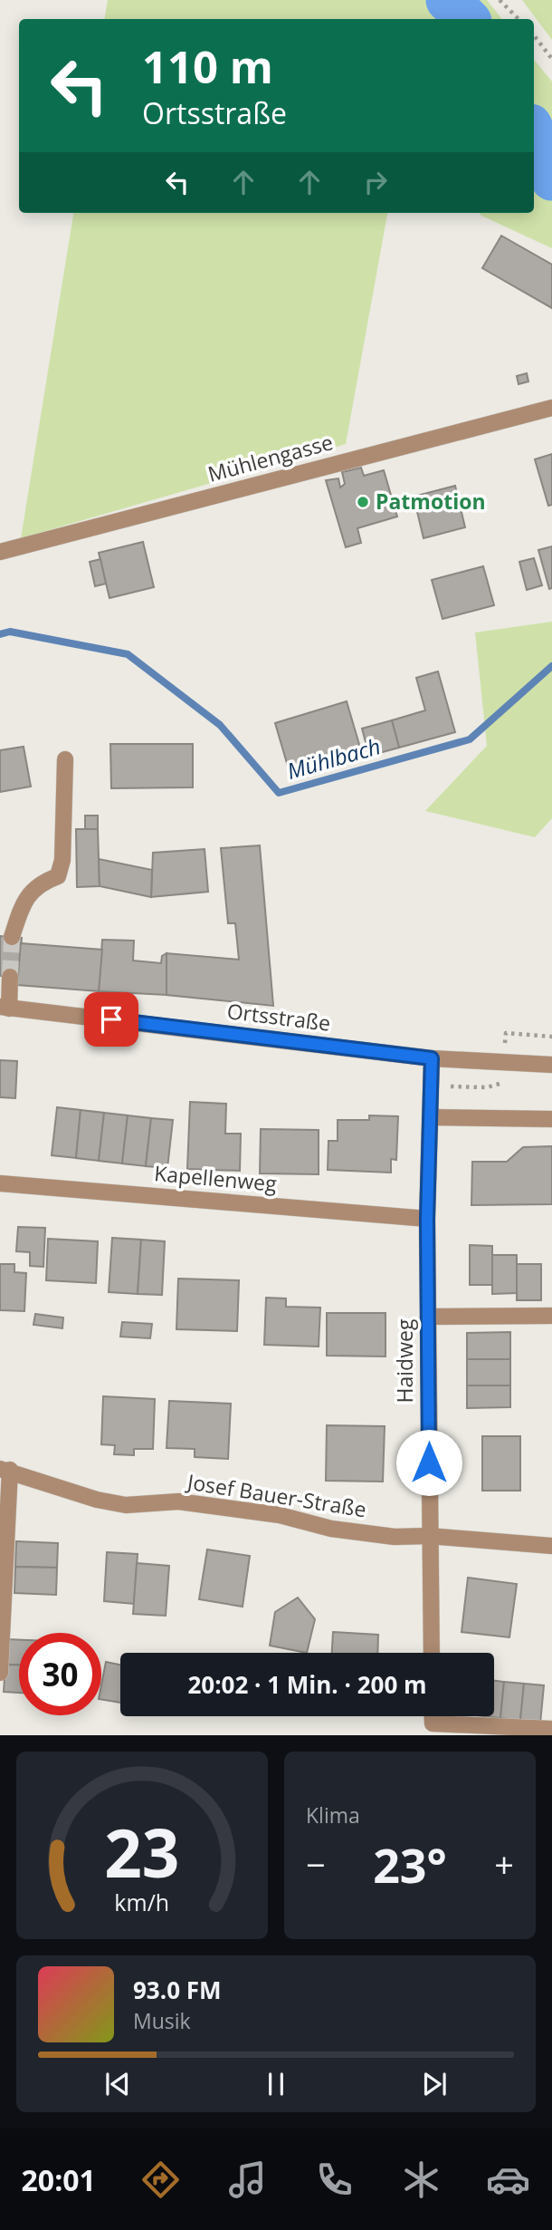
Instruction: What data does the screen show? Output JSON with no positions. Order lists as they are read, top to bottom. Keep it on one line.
{"streets":{"street":["Mühlengasse","Ortsstraße","Kapellenweg","Haidweg","Josef Bauer-Straße"]},"crossings":[["Ortsstraße","Haidweg"],["Kapellenweg","Haidweg"],["Haidweg","Josef Bauer-Straße"]],"water":["Mühlbach"],"places":["Patmotion"],"page":{"turn":["110 m","Ortsstraße"],"limit":"30","trip":"20:02 · 1 Min. · 200 m","tile":"Klima","heat":["−","23°","+"],"song":["93.0 FM","Musik"],"tabs":"20:01","gauge":["23","km/h"]}}
